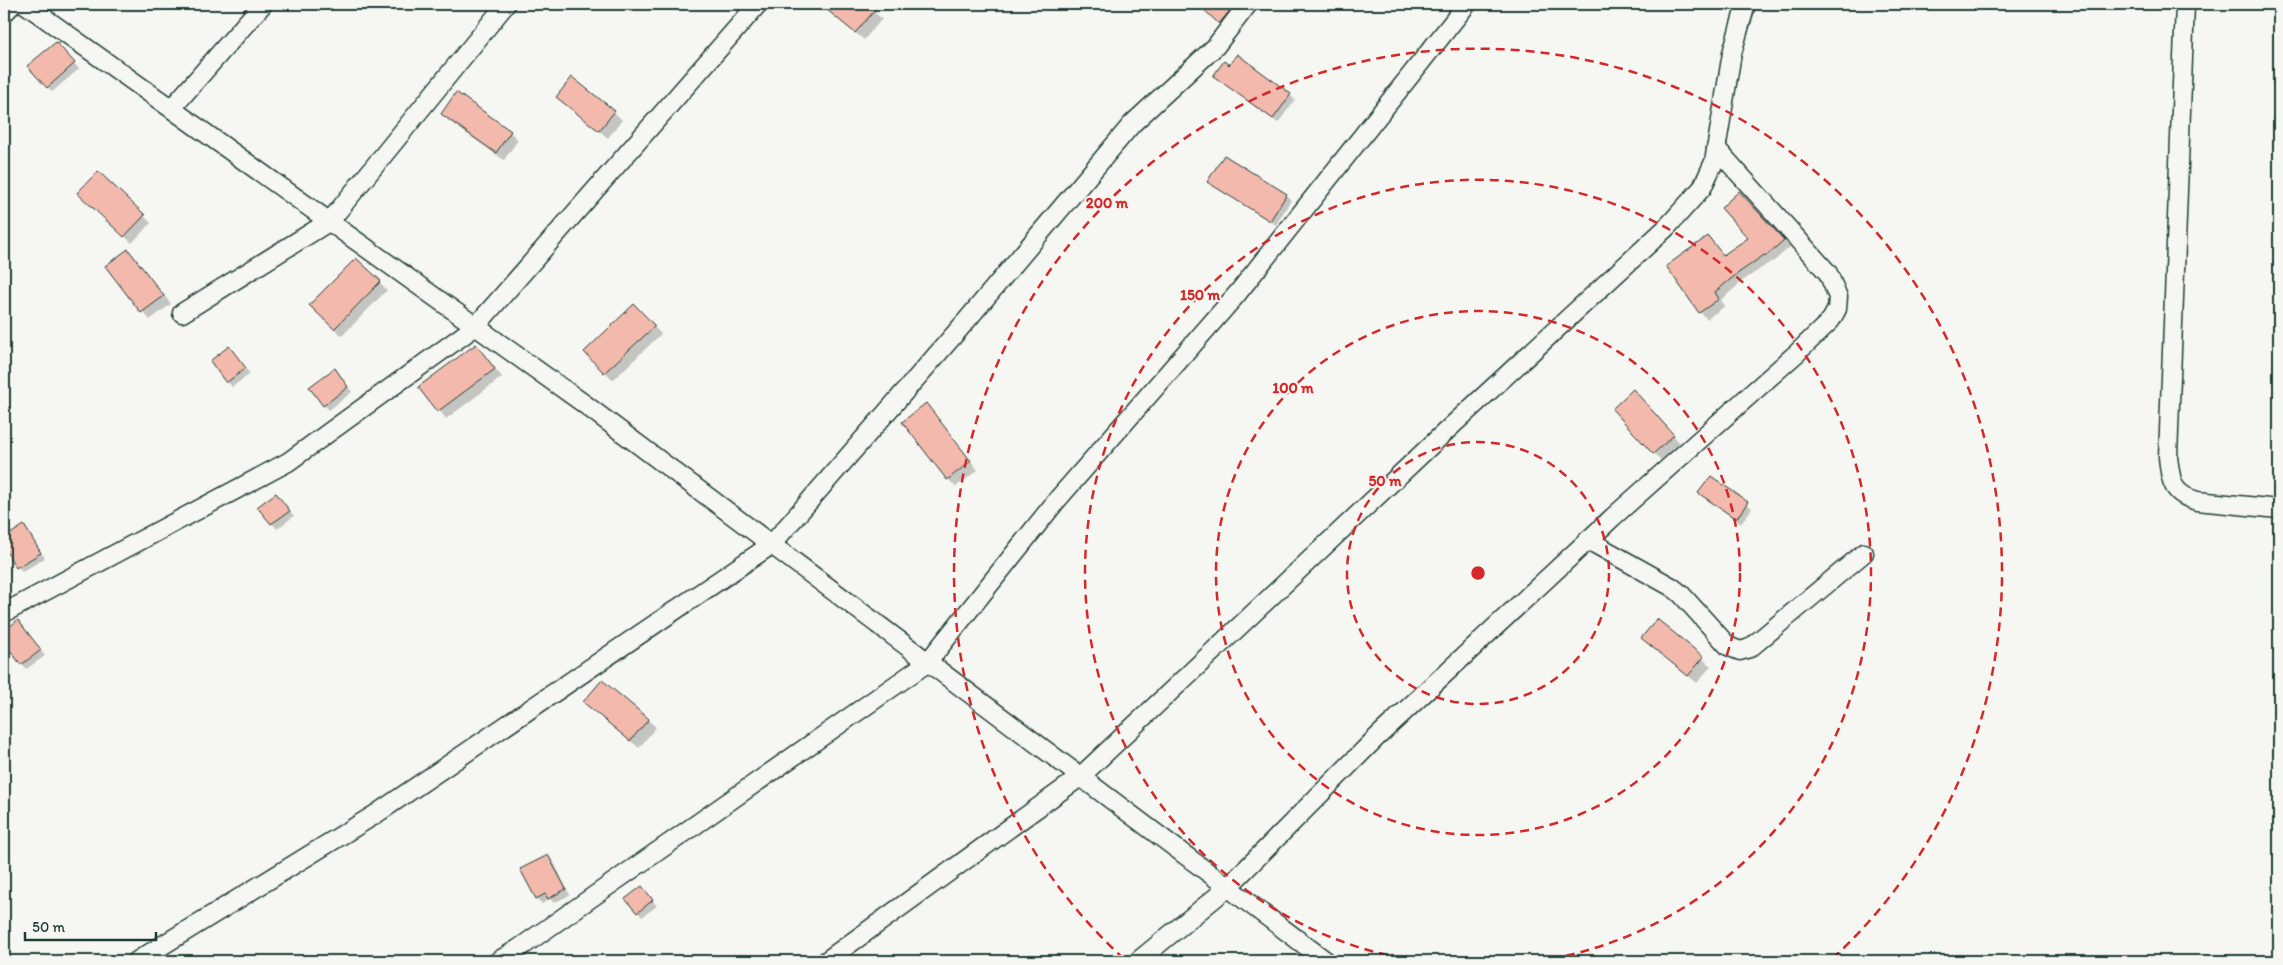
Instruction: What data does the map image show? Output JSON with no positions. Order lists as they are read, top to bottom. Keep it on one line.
{"scale_bar":"50 m","rings":["200 m","150 m","100 m","50 m"]}
